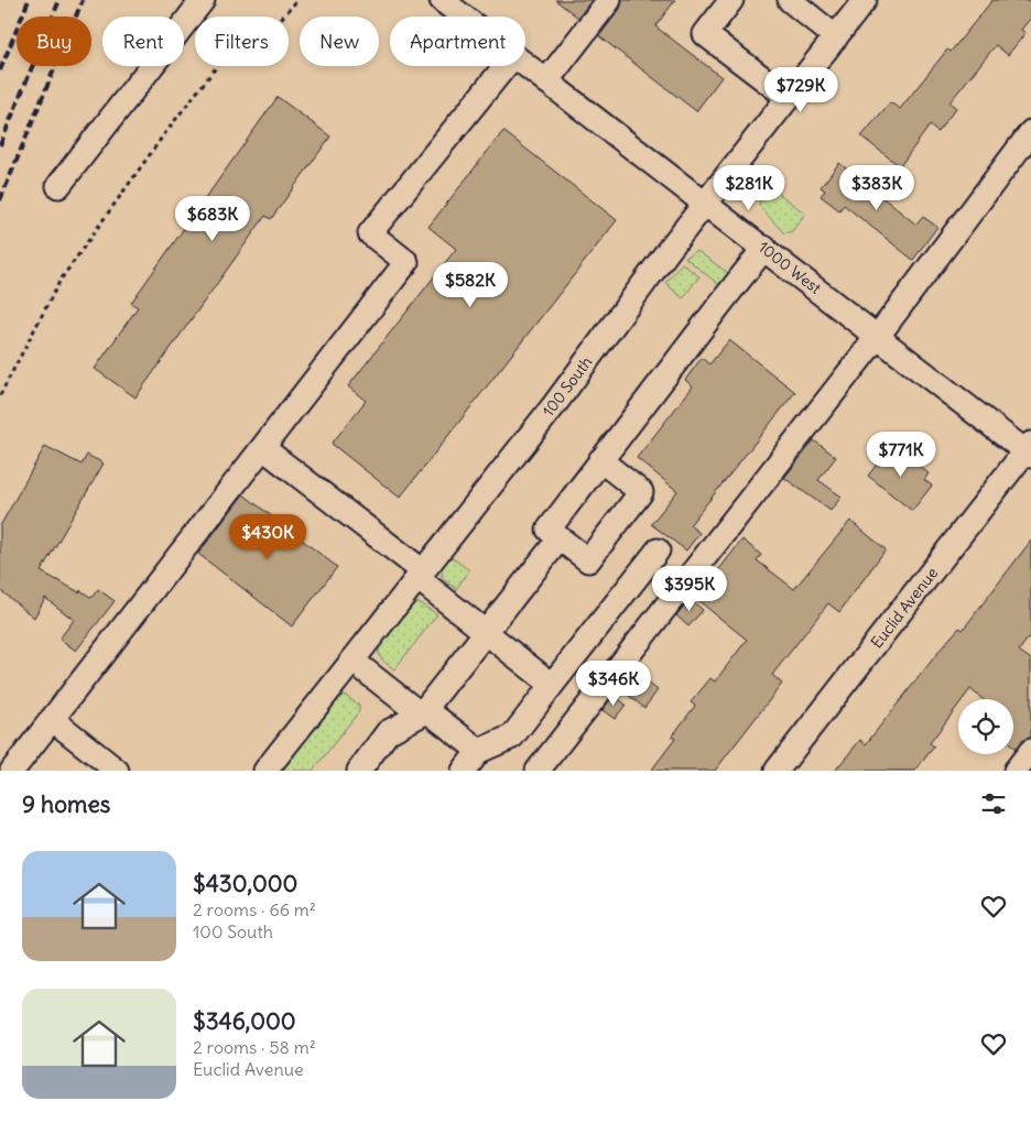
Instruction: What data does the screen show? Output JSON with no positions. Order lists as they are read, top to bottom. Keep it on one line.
{"streets":{"street":["1000 West","100 South","Euclid Avenue"]},"crossings":[["1000 West","100 South"],["1000 West","Euclid Avenue"]],"page":{"chip":["Buy","Rent","Filters","New","Apartment"],"price":["$729K","$281K","$383K","$683K","$582K","$771K","$430K","$395K","$346K"],"heading":"9 homes","list":[{"name":"$430,000","note":"2 rooms · 66 m² · 100 South"},{"name":"$346,000","note":"2 rooms · 58 m² · Euclid Avenue"}]}}
